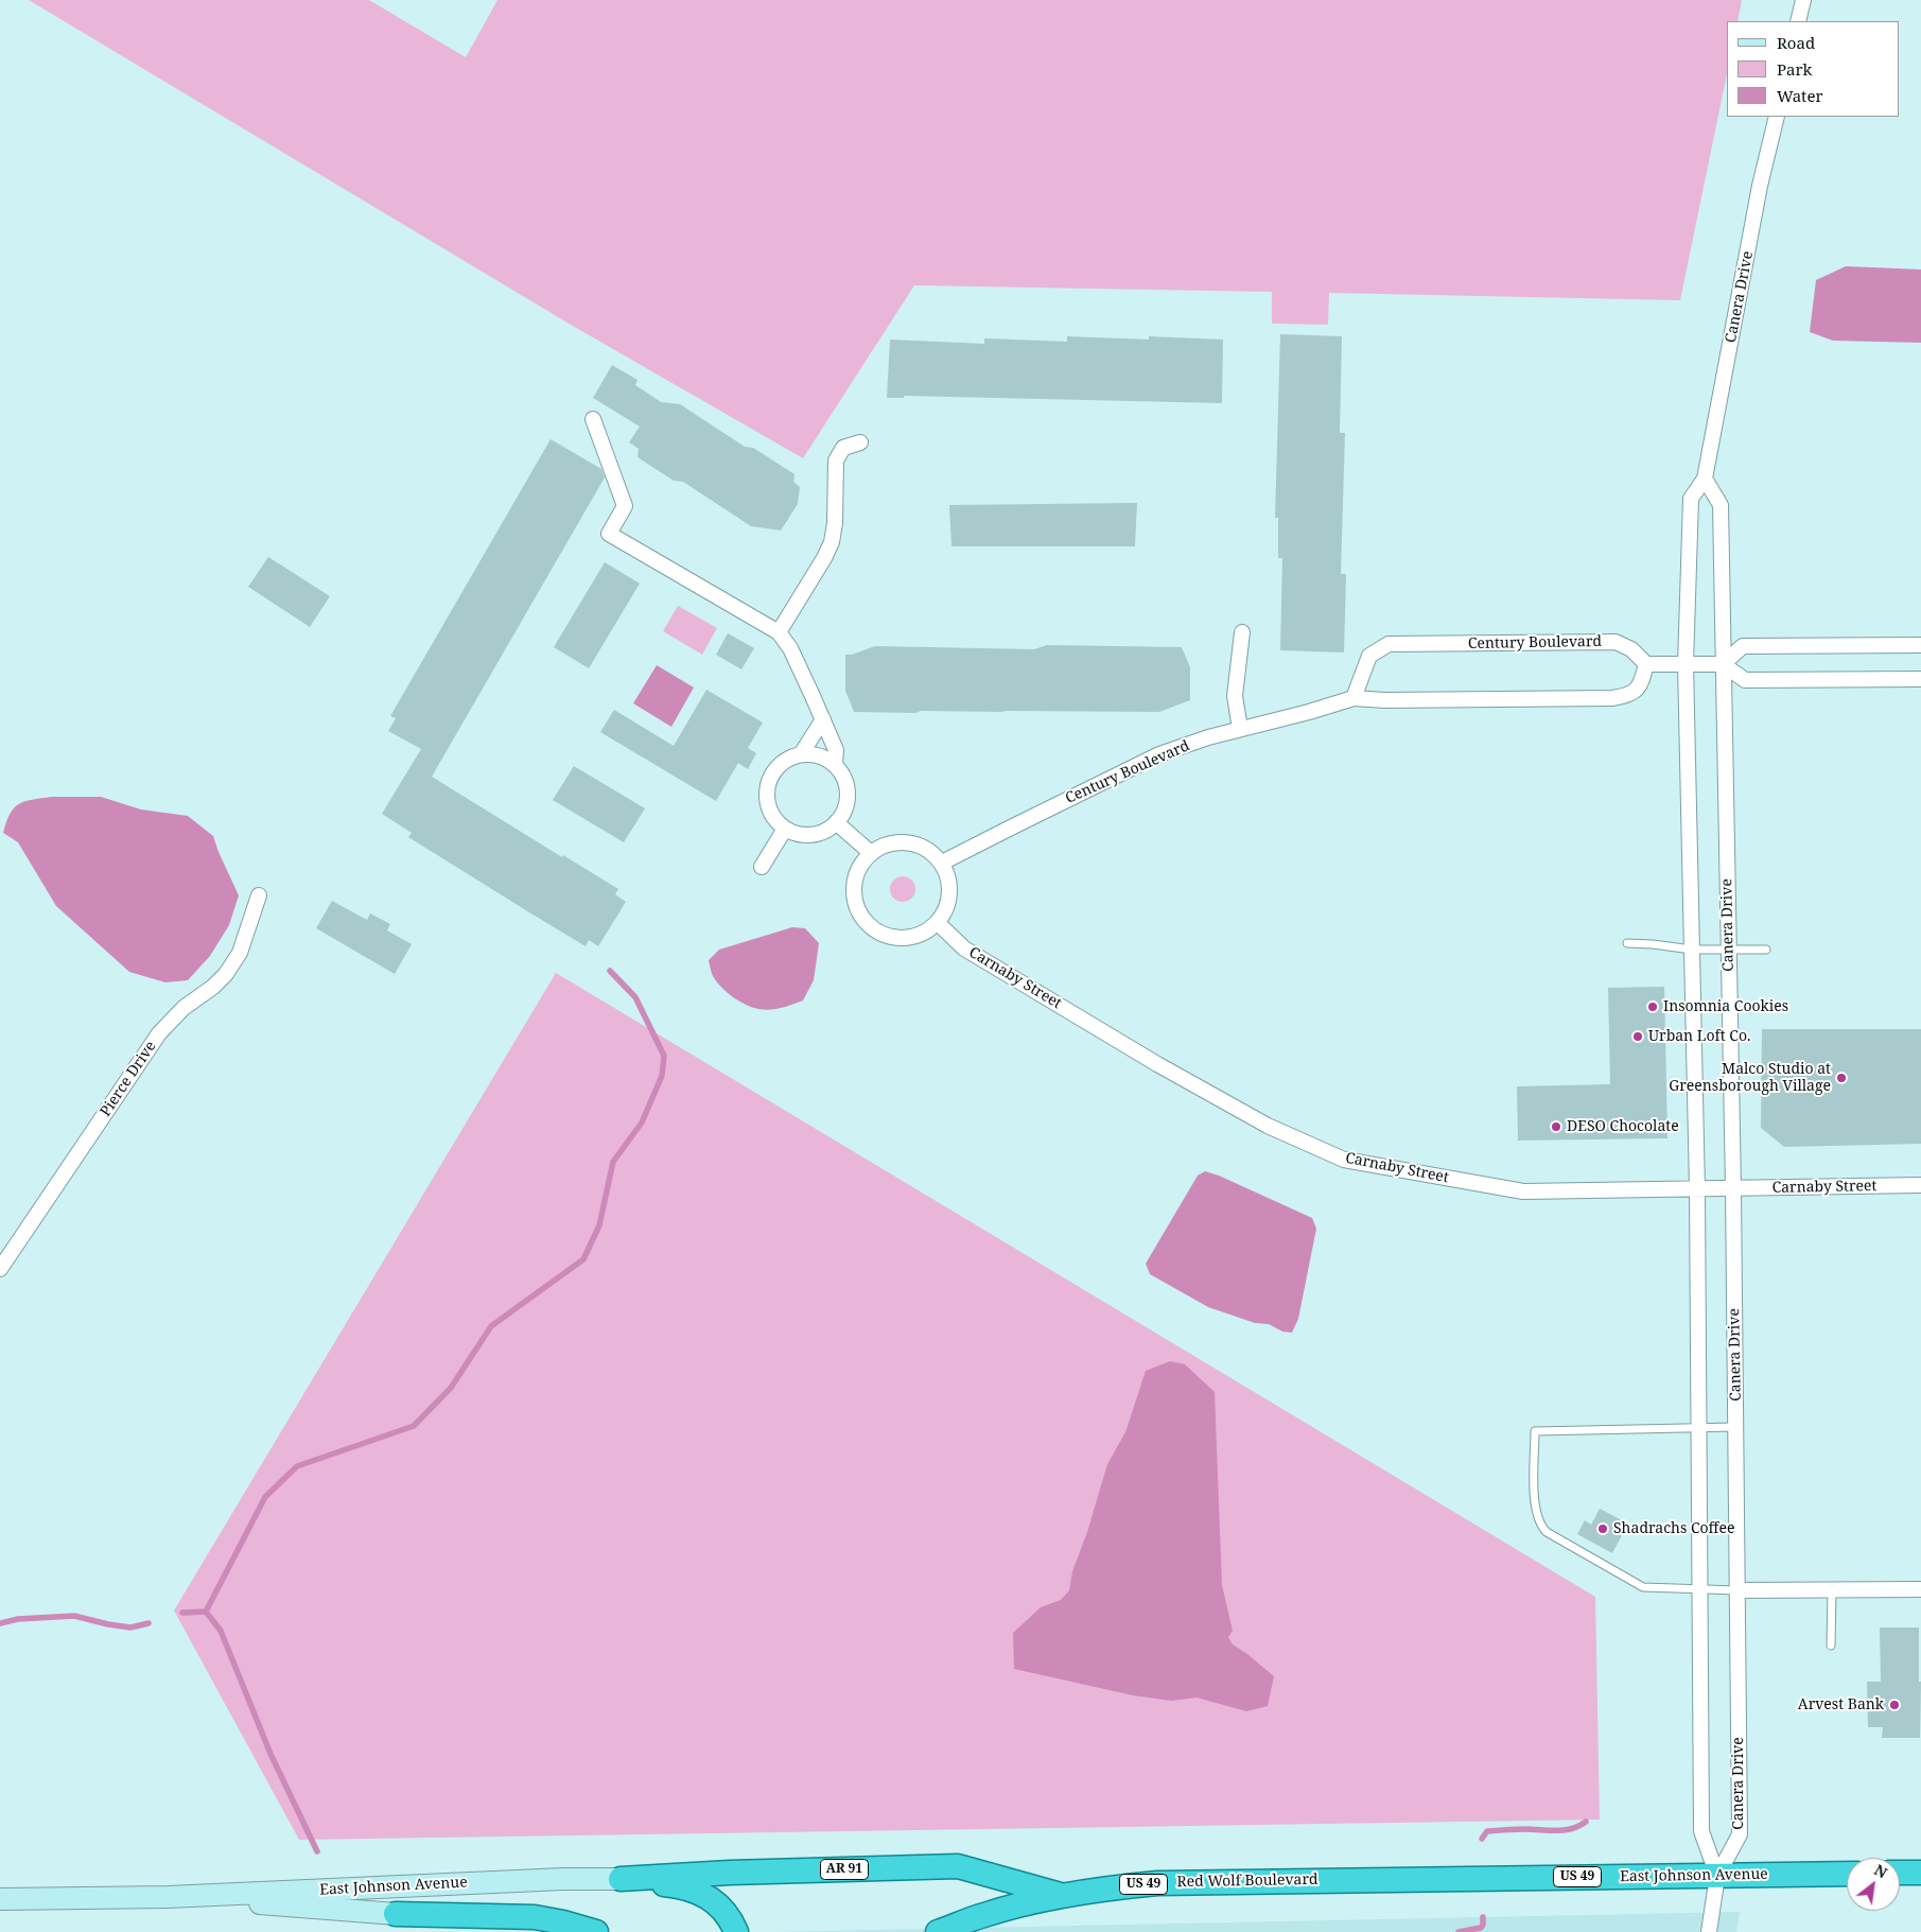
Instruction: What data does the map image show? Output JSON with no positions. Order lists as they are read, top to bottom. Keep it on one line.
{"streets":{"highway":["AR 91","East Johnson Avenue","US 49","Red Wolf Boulevard"],"street":["Canera Drive","Century Boulevard","Carnaby Street","Pierce Drive"]},"crossings":[["Canera Drive","Carnaby Street"],["Canera Drive","East Johnson Avenue"],["Century Boulevard","Carnaby Street"],["AR 91","East Johnson Avenue"],["AR 91","Red Wolf Boulevard"],["East Johnson Avenue","Red Wolf Boulevard"]],"places":["Insomnia Cookies","Urban Loft Co.","Malco Studio at Greensborough Village","DESO Chocolate","Shadrachs Coffee","Arvest Bank"],"legend":["Road","Park","Water"],"north":"top right"}
